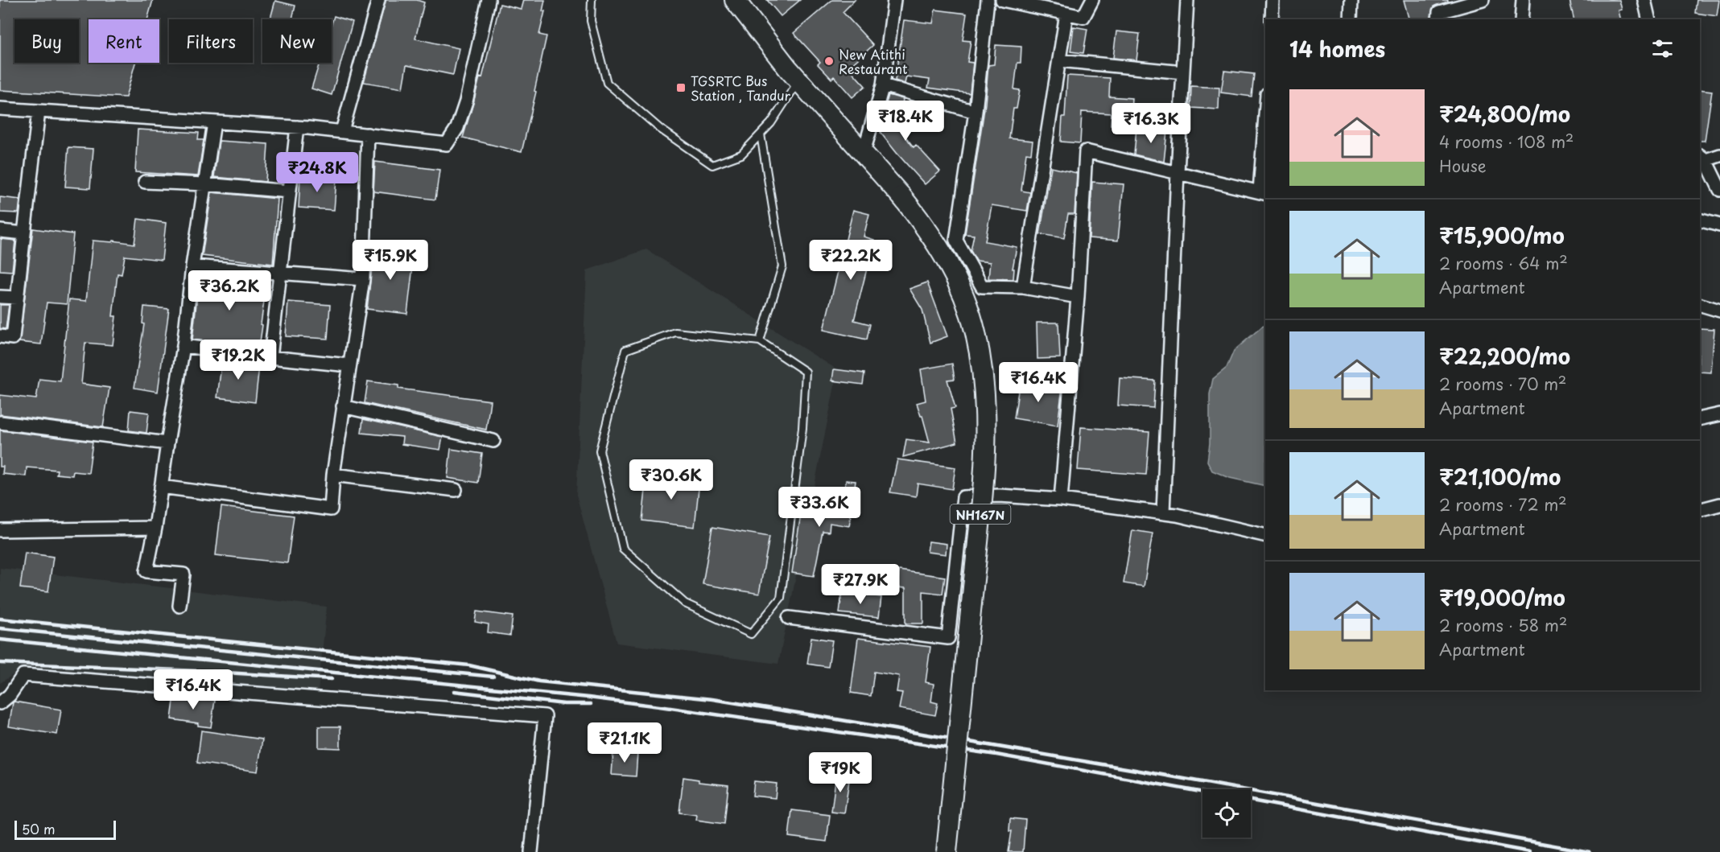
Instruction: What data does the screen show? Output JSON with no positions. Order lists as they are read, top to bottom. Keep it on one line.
{"streets":{"highway":["NH167N"]},"places":{"other":["New Atithi Restaurant"],"transit":["TGSRTC Bus Station , Tandur"]},"scale_bar":"50 m","page":{"chip":["Buy","Rent","Filters","New"],"heading":"14 homes","list":[{"name":"₹24,800/mo","note":"4 rooms · 108 m² · House"},{"name":"₹15,900/mo","note":"2 rooms · 64 m² · Apartment"},{"name":"₹22,200/mo","note":"2 rooms · 70 m² · Apartment"},{"name":"₹21,100/mo","note":"2 rooms · 72 m² · Apartment"},{"name":"₹19,000/mo","note":"2 rooms · 58 m² · Apartment"}],"price":["₹18.4K","₹16.3K","₹24.8K","₹15.9K","₹22.2K","₹36.2K","₹19.2K","₹16.4K","₹30.6K","₹33.6K","₹27.9K","₹16.4K","₹21.1K","₹19K"],"scale":"50 m"}}
